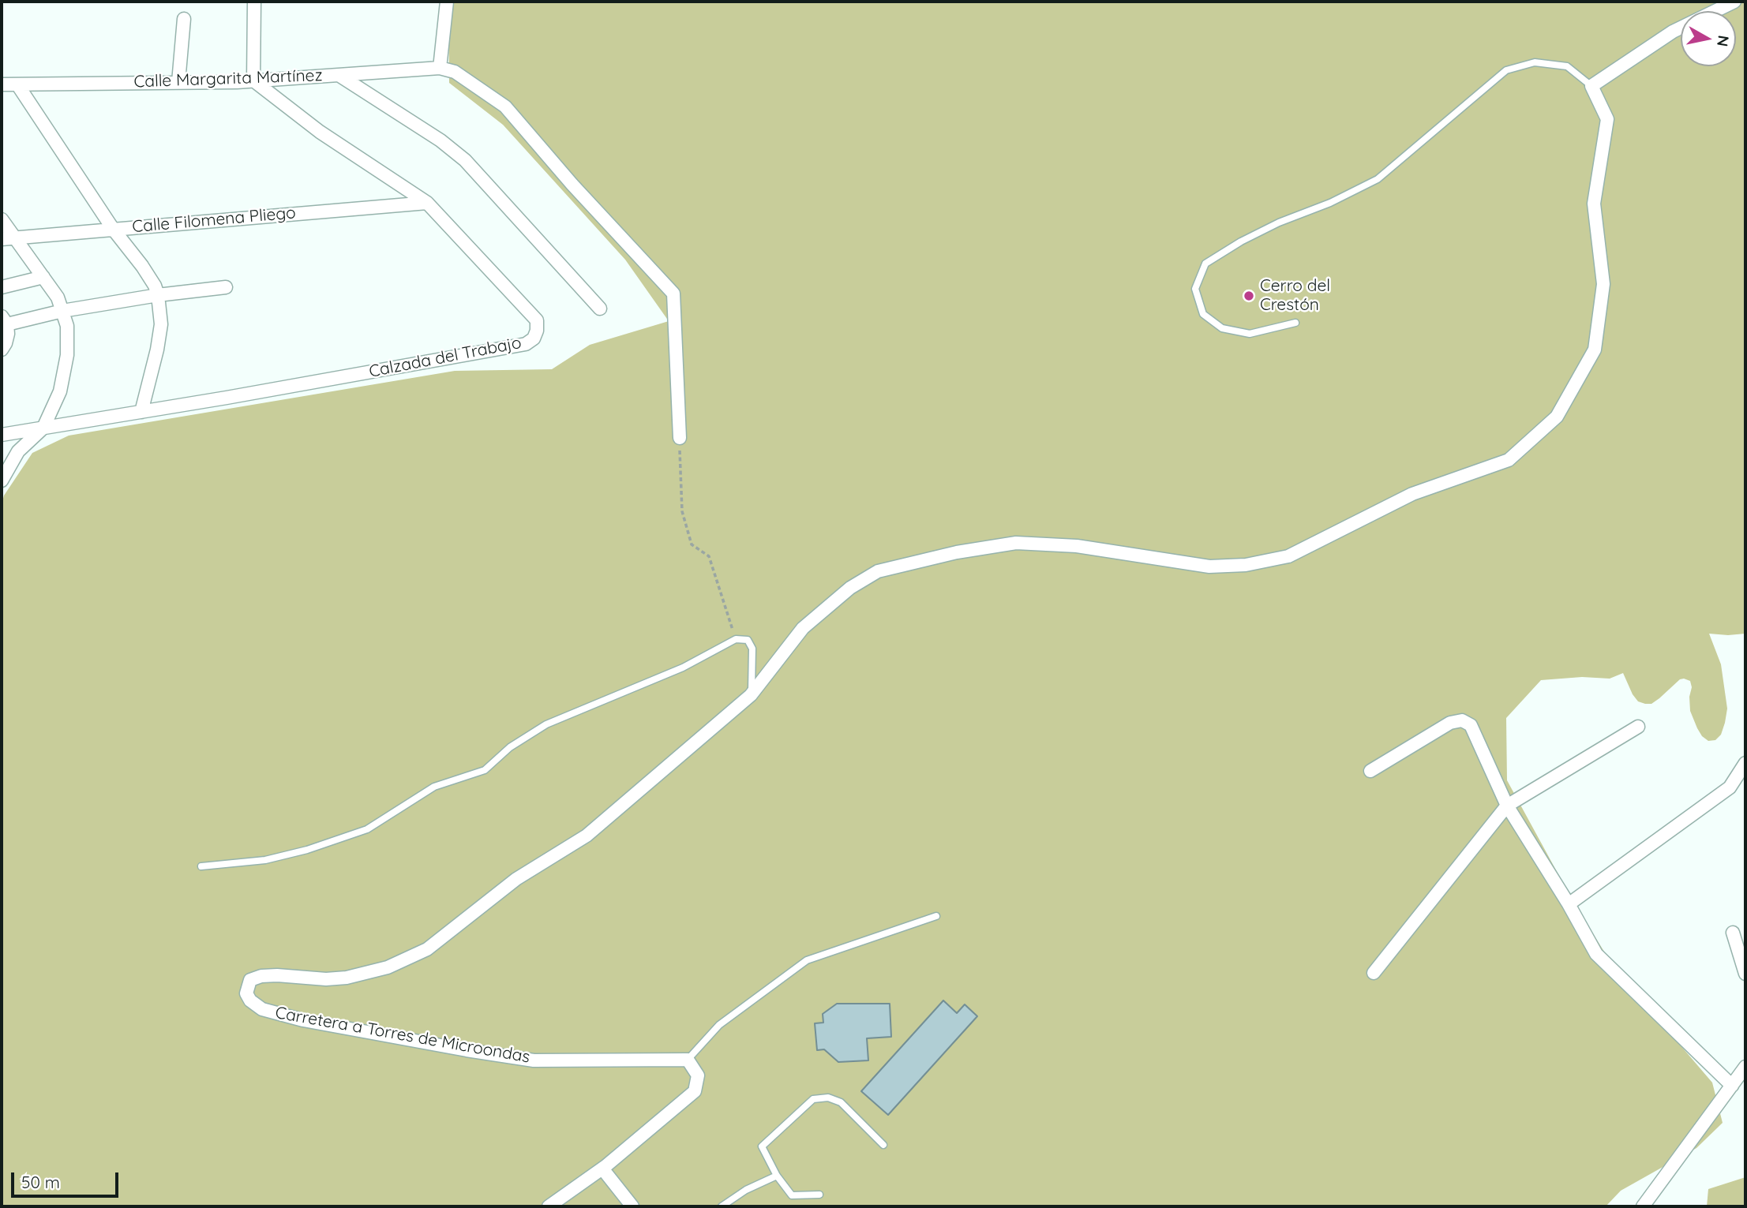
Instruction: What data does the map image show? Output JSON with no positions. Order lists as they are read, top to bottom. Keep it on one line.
{"streets":{"street":["Calle Margarita Martínez","Calle Filomena Pliego","Calzada del Trabajo","Carretera a Torres de Microondas"]},"crossings":[["Calle Margarita Martínez","Calzada del Trabajo"],["Calle Filomena Pliego","Calzada del Trabajo"]],"places":["Cerro del Crestón"],"scale_bar":"50 m","north":"right"}
